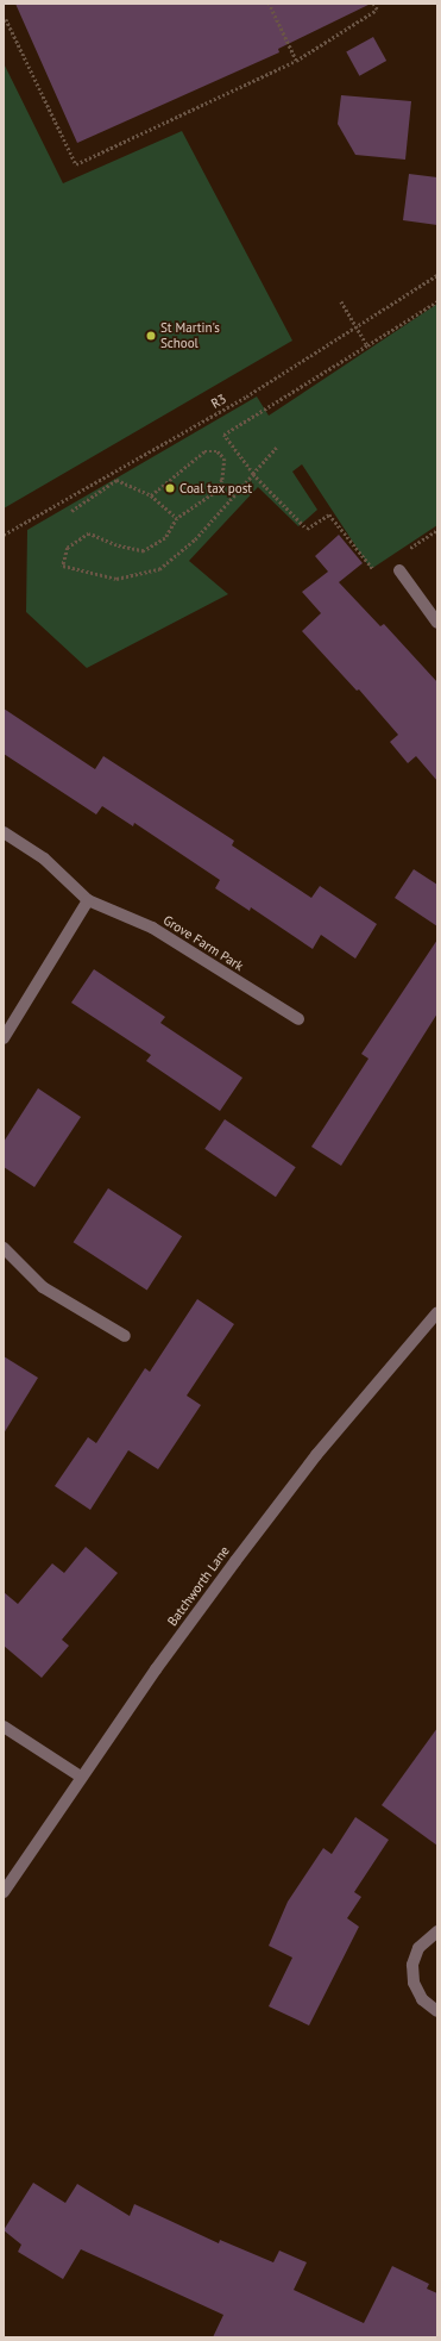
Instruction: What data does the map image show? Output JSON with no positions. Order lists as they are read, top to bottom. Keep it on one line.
{"streets":{"street":["Grove Farm Park","Batchworth Lane"],"path":["R3"]},"places":["St Martin's School","Coal tax post"]}
